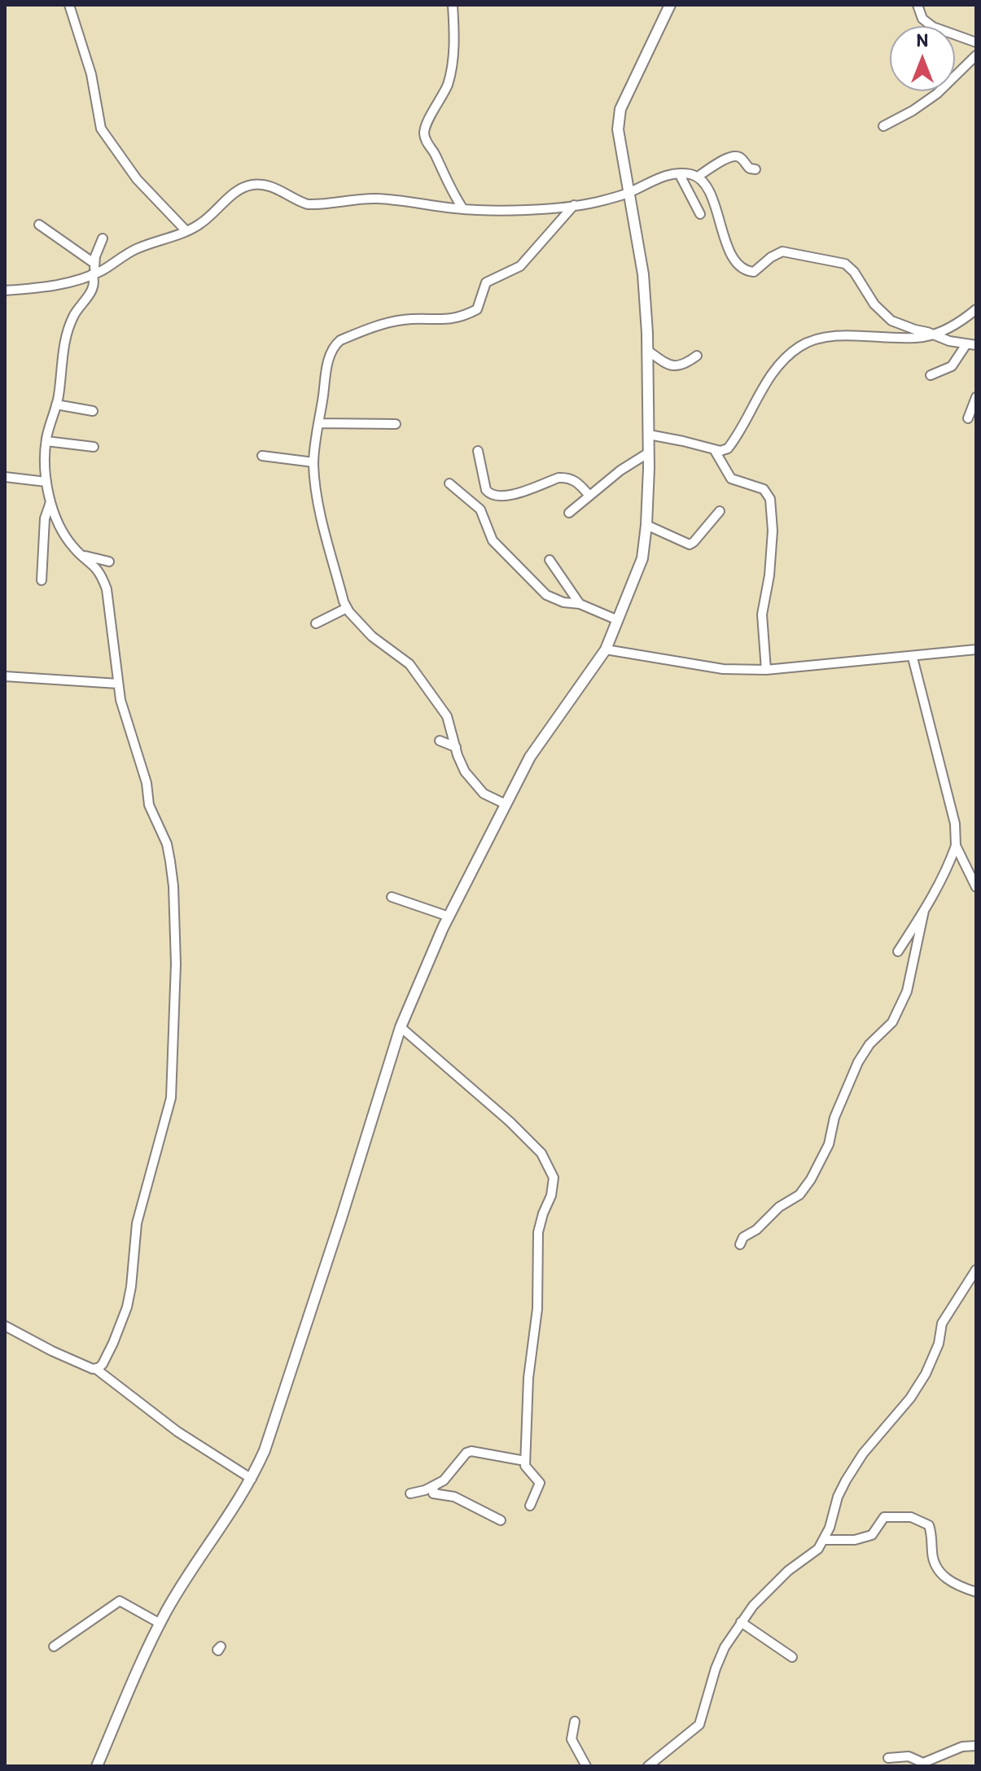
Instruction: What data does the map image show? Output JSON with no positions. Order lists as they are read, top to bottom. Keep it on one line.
{"north":"top"}
